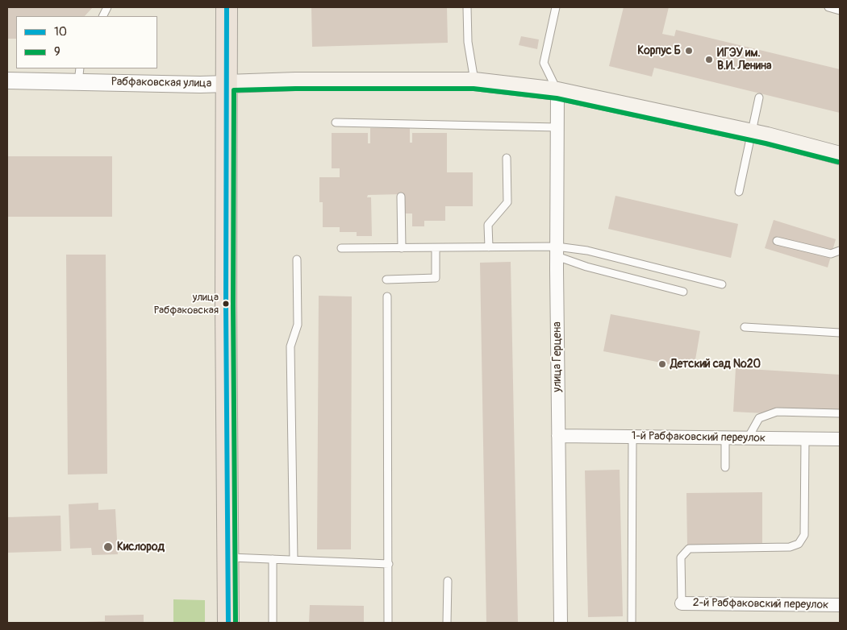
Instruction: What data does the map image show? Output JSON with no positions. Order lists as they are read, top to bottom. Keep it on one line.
{"streets":{"main road":["Рабфаковская улица"],"street":["улица Герцена","1-й Рабфаковский переулок","2-й Рабфаковский переулок"]},"crossings":[["Рабфаковская улица","улица Герцена"],["улица Герцена","1-й Рабфаковский переулок"]],"places":["Корпус Б","ИГЭУ им. В.И. Ленина","улица Рабфаковская","Детский сад №20","Кислород"],"lines":["transit line 10","transit line 9"],"legend":["10","9"]}
